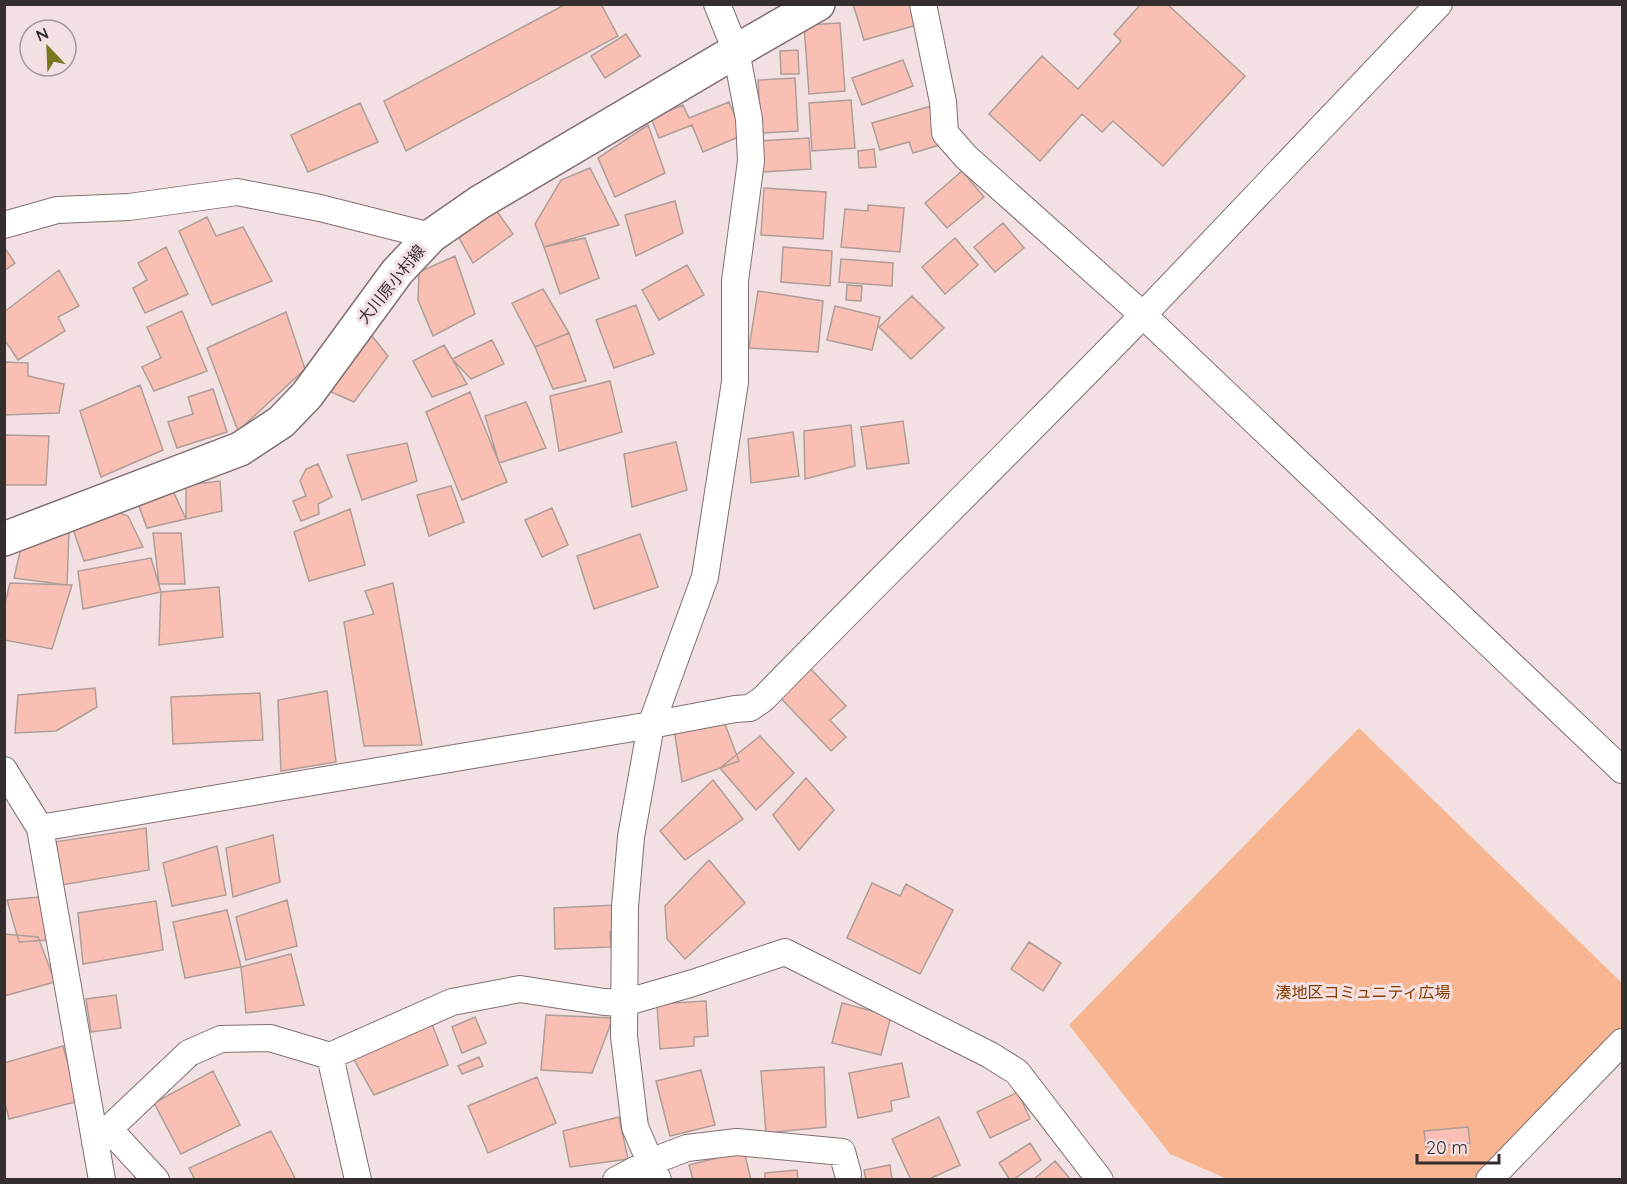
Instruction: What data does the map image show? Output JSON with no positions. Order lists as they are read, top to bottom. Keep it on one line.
{"streets":{"main road":["大川原小村線"]},"parks":["湊地区コミュニティ広場"],"scale_bar":"20 m","north":"top left"}
